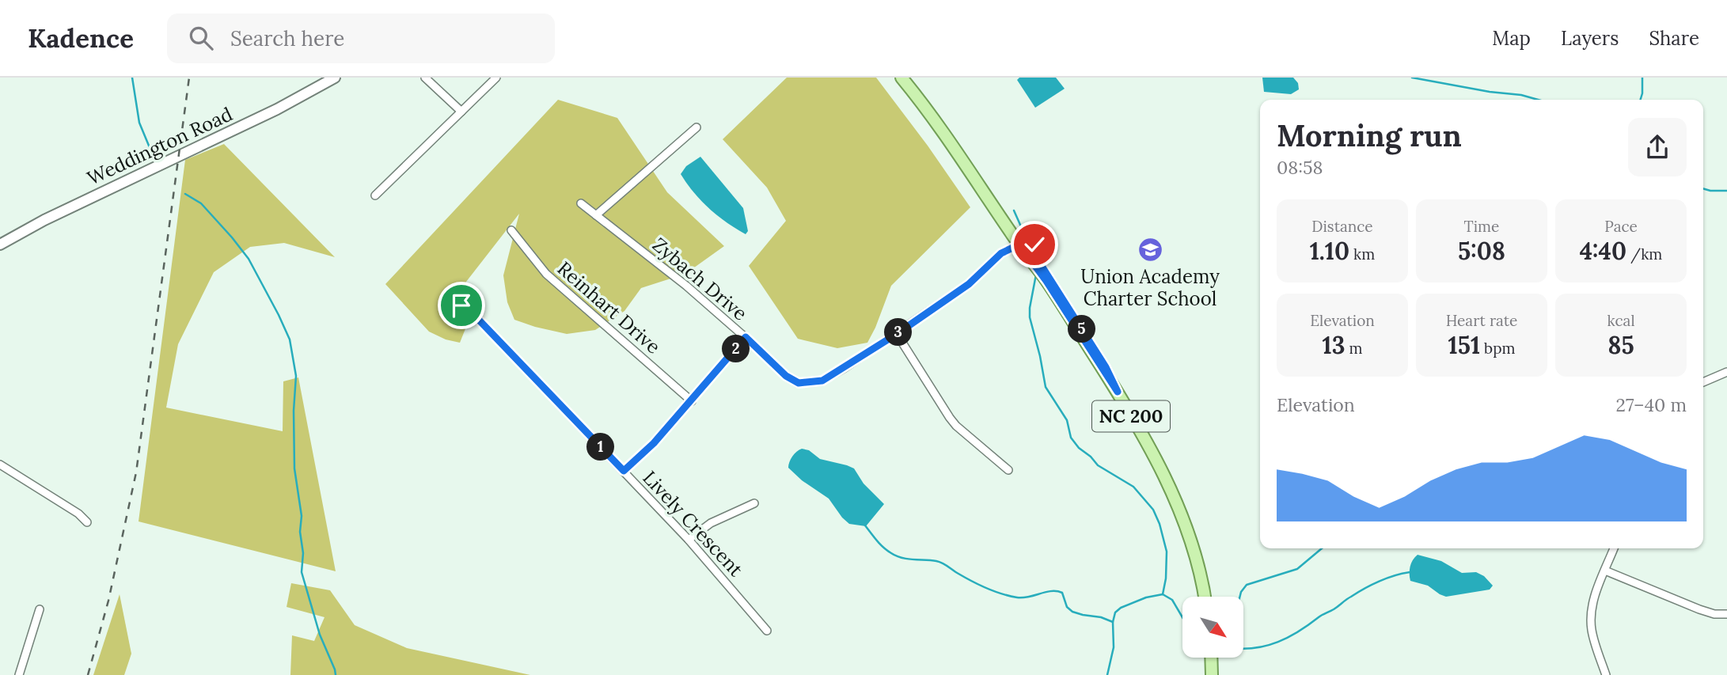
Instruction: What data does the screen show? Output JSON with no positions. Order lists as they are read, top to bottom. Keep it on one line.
{"streets":{"main road":["Weddington Road","NC 200"],"street":["Zybach Drive","Reinhart Drive","Lively Crescent"]},"crossings":[["Zybach Drive","NC 200"]],"places":{"school or university":["Union Academy Charter School"]},"north":"bottom right","page":{"header":"Kadence","search":"Search here","nav":["Map","Layers","Share"],"heading":["Morning run","08:58"],"stats":[["Distance","1.10 km"],["Time","5:08"],["Pace","4:40 /km"],["Elevation","13 m"],["Heart rate","151 bpm"],["kcal","85"]],"pins":["5","3","2","1"],"chart":["Elevation","27–40 m"]}}
